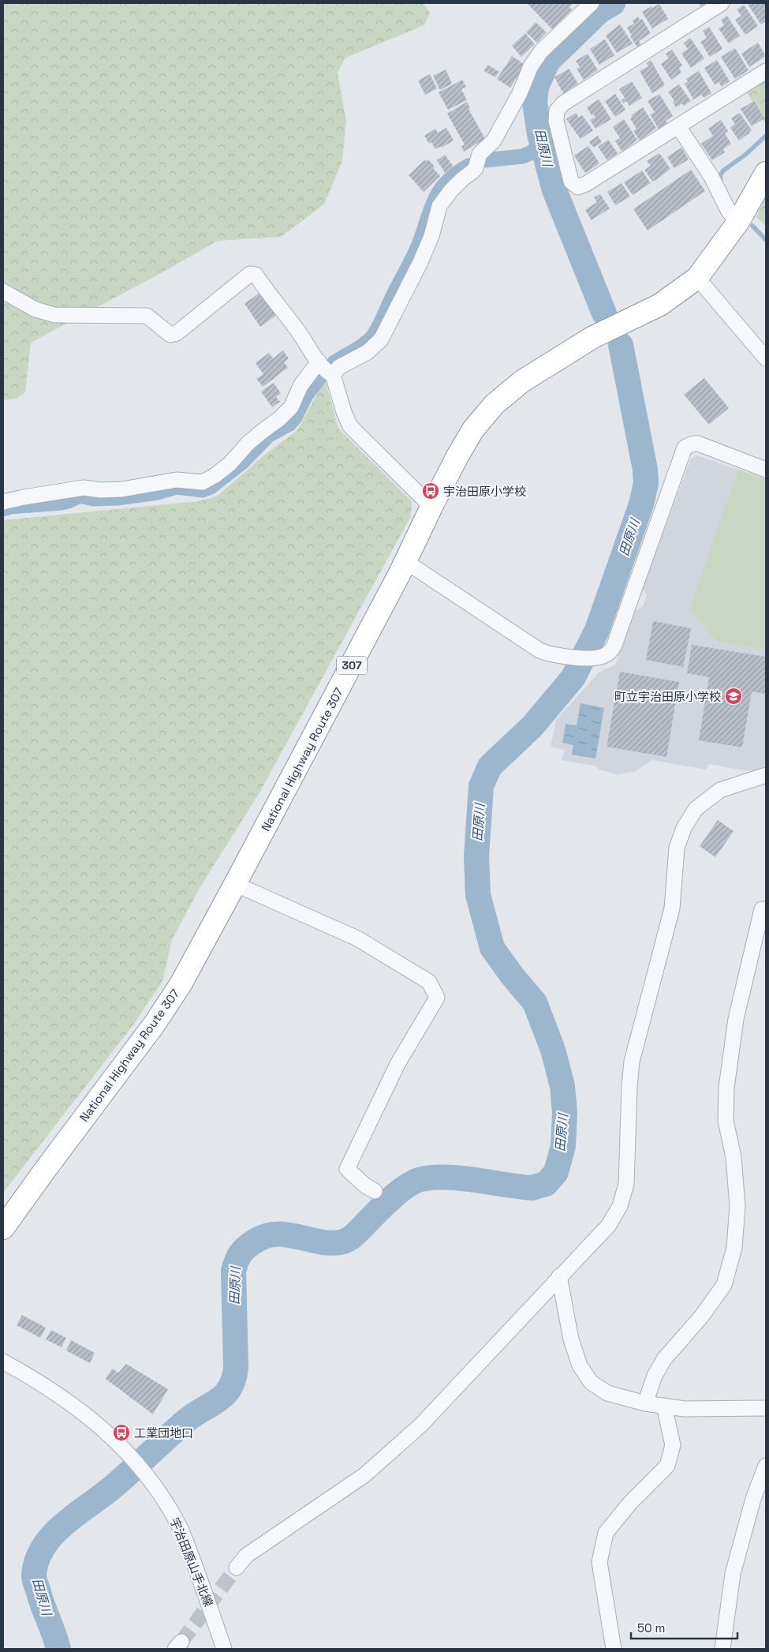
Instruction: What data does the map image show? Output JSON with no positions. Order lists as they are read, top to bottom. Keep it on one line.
{"streets":{"highway":["307","National Highway Route 307"],"street":["宇治田原山手北線"]},"water":["田原川"],"places":{"bus stop":["宇治田原小学校","工業団地口"],"school or university":["町立宇治田原小学校"]},"scale_bar":"50 m"}
